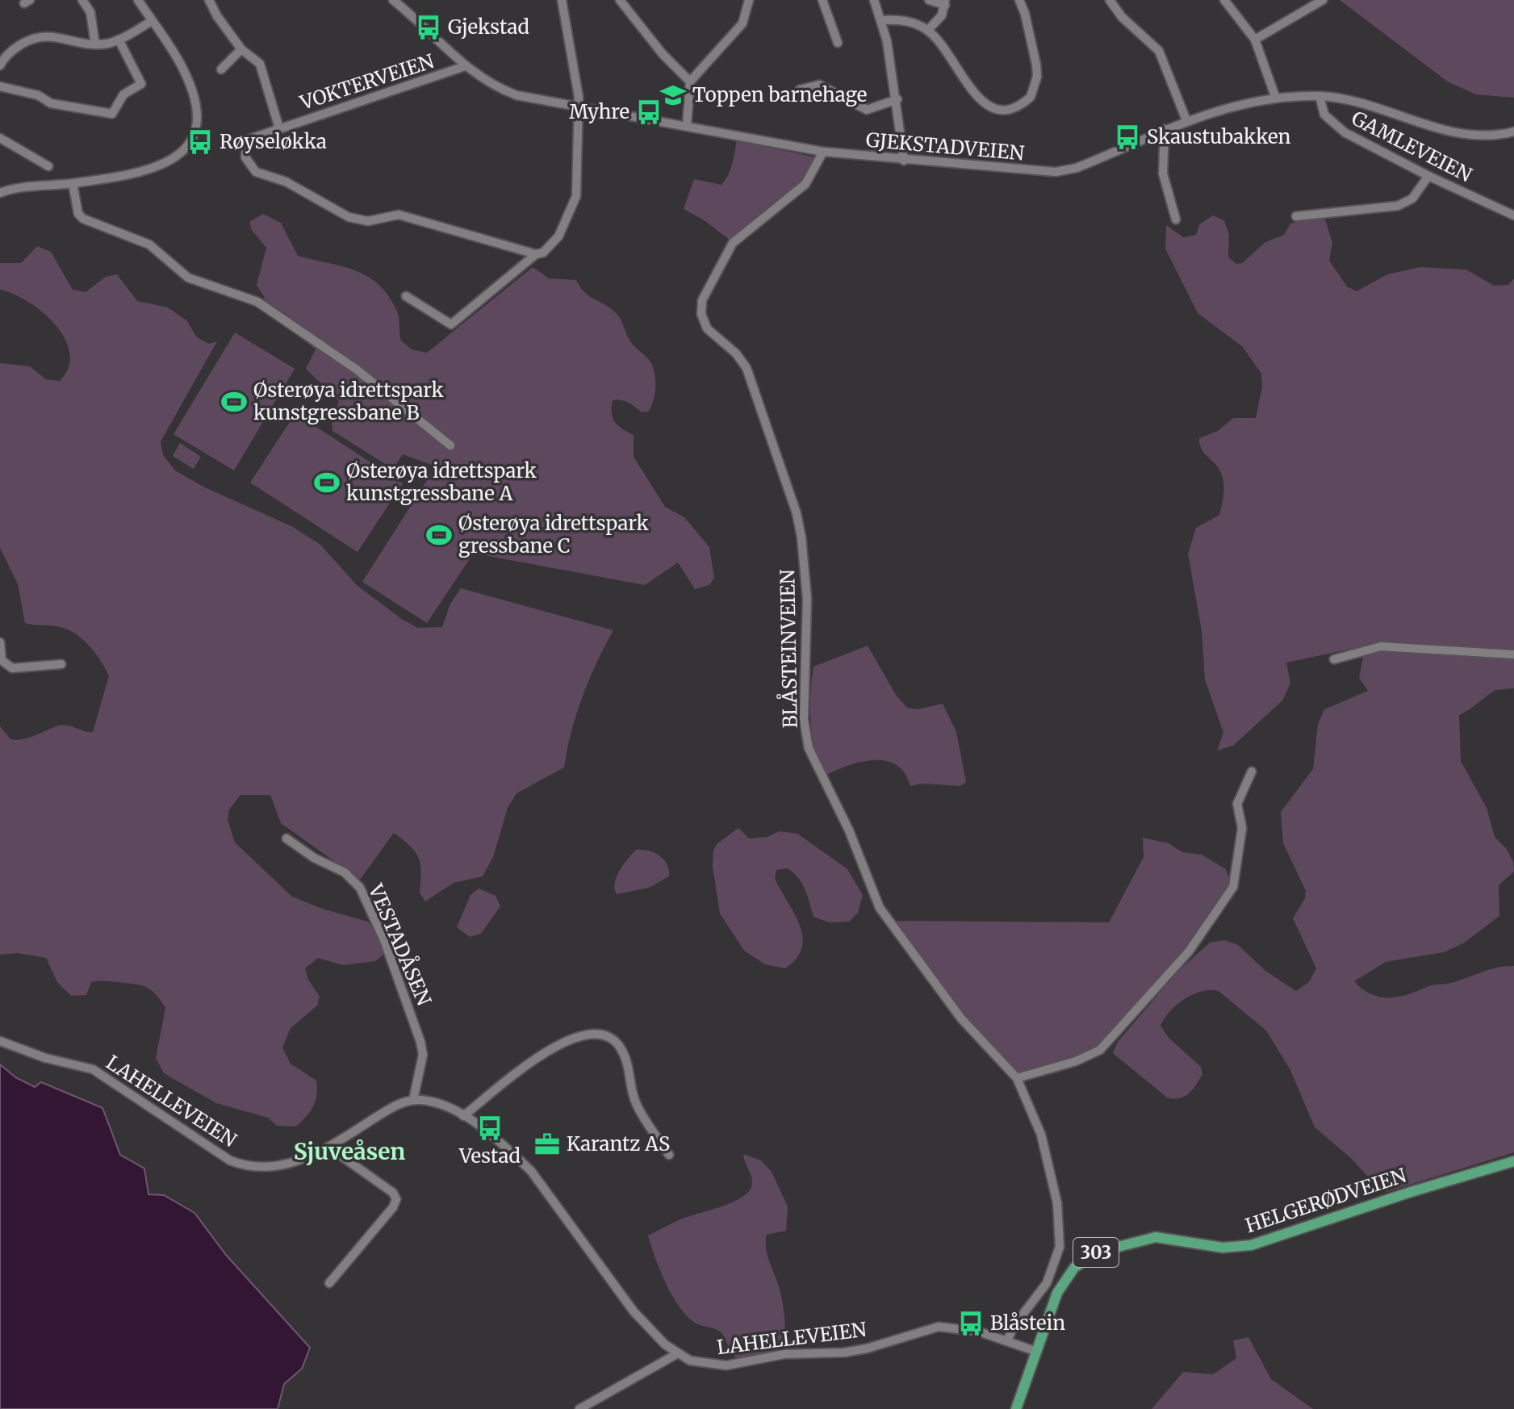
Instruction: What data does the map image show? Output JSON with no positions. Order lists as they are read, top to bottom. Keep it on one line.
{"streets":{"main road":["HELGERØDVEIEN","303"],"street":["VOKTERVEIEN","GJEKSTADVEIEN","GAMLEVEIEN","BLÅSTEINVEIEN","VESTADÅSEN","LAHELLEVEIEN"]},"crossings":[["VOKTERVEIEN","GJEKSTADVEIEN"],["GJEKSTADVEIEN","GAMLEVEIEN"],["GJEKSTADVEIEN","BLÅSTEINVEIEN"],["BLÅSTEINVEIEN","LAHELLEVEIEN"],["VESTADÅSEN","LAHELLEVEIEN"],["LAHELLEVEIEN","HELGERØDVEIEN"]],"districts":["Sjuveåsen"],"places":{"bus stop":["Gjekstad","Myhre","Skaustubakken","Røyseløkka","Vestad","Blåstein"],"school or university":["Toppen barnehage"],"sports":["Østerøya idrettspark kunstgressbane B","Østerøya idrettspark kunstgressbane A","Østerøya idrettspark gressbane C"],"office":["Karantz AS"]}}
